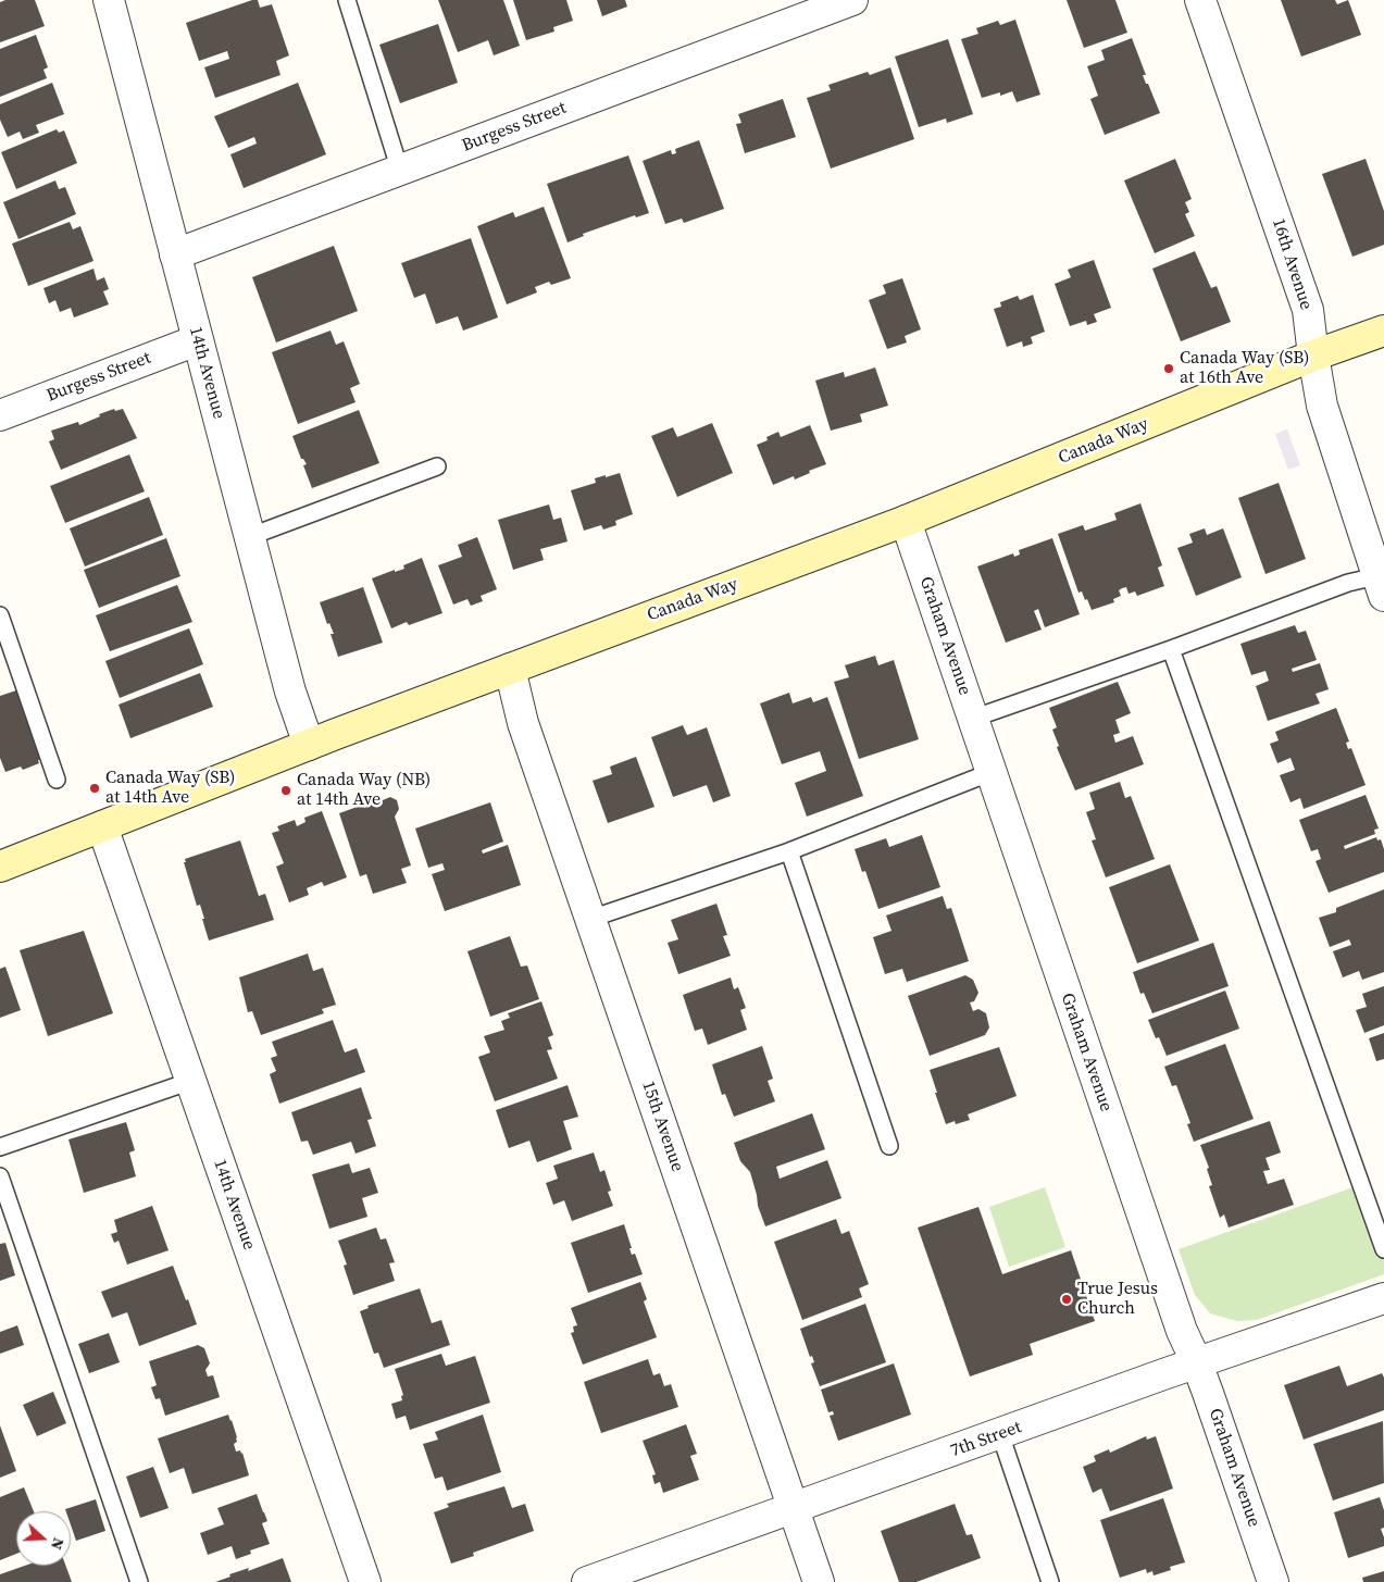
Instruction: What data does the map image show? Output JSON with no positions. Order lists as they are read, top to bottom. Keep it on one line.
{"streets":{"main road":["Canada Way"],"street":["Burgess Street","16th Avenue","14th Avenue","Graham Avenue","15th Avenue","7th Street"]},"crossings":[["Burgess Street","14th Avenue"],["16th Avenue","Canada Way"],["14th Avenue","Canada Way"],["Canada Way","Graham Avenue"],["Canada Way","15th Avenue"],["Graham Avenue","7th Street"],["15th Avenue","7th Street"]],"places":["Canada Way (SB) at 16th Ave","Canada Way (SB) at 14th Ave","Canada Way (NB) at 14th Ave","True Jesus Church"],"north":"right"}
